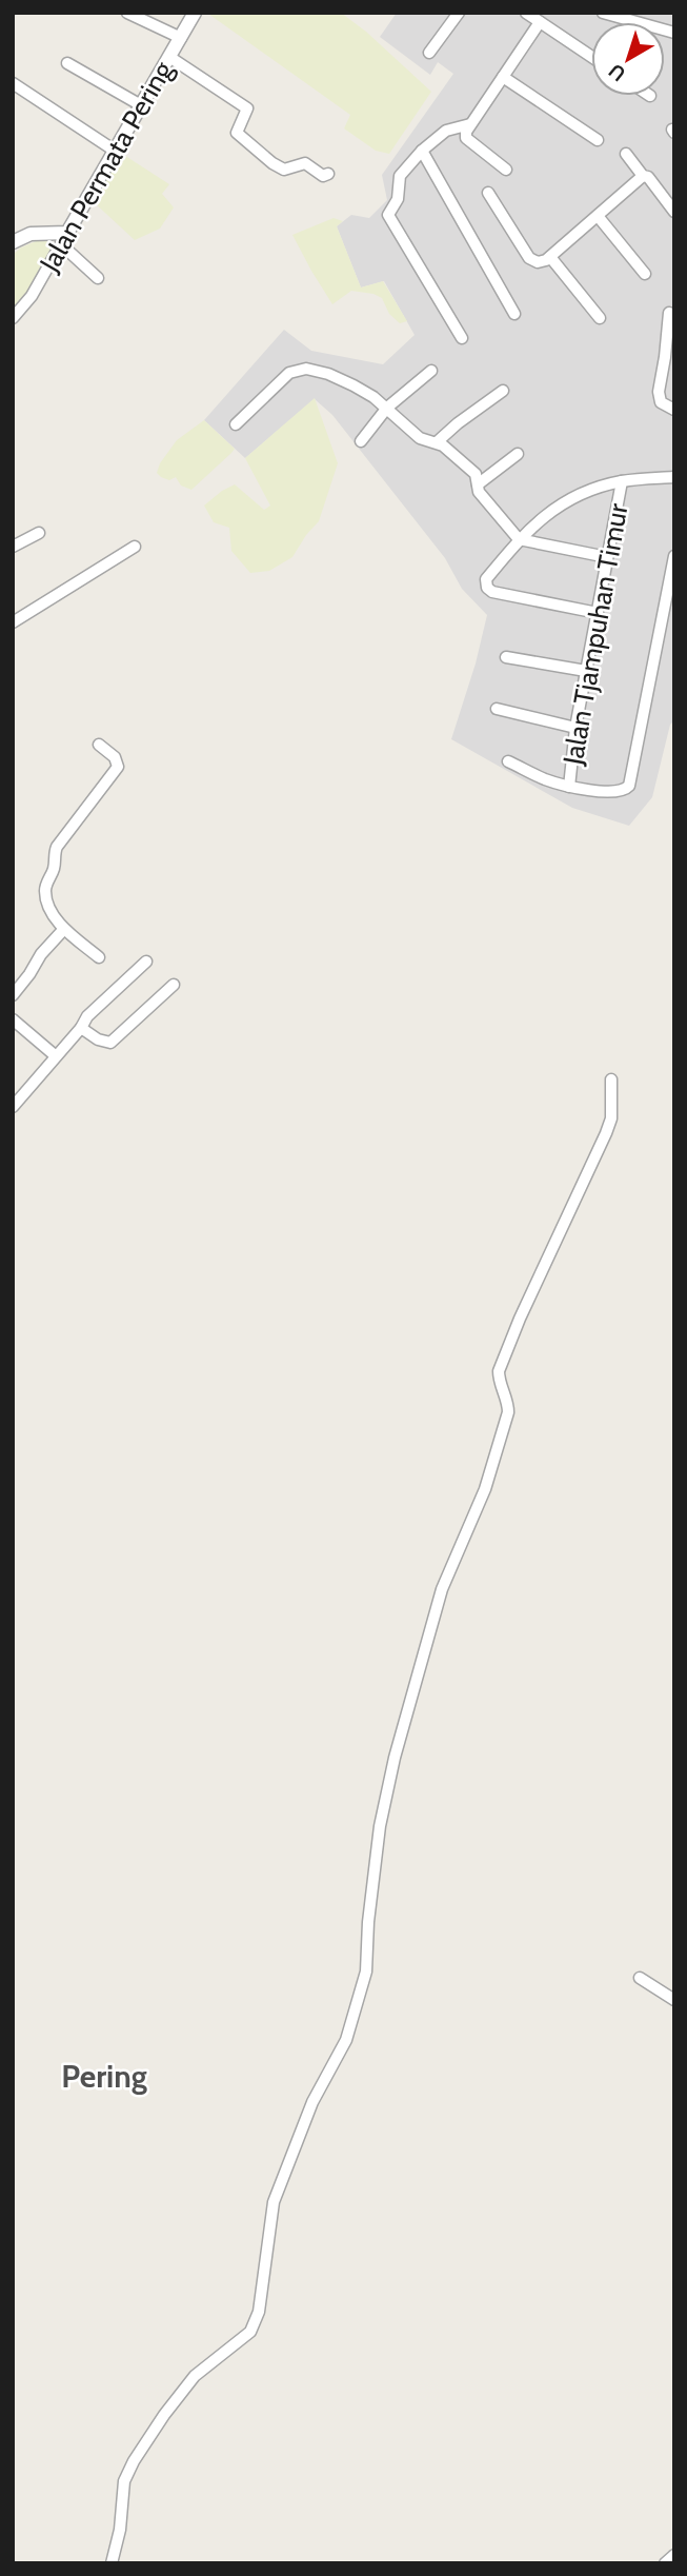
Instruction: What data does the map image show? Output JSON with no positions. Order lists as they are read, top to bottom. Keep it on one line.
{"streets":{"street":["Jalan Permata Pering","Jalan Tjampuhan Timur"]},"districts":["Pering"],"north":"bottom left"}
